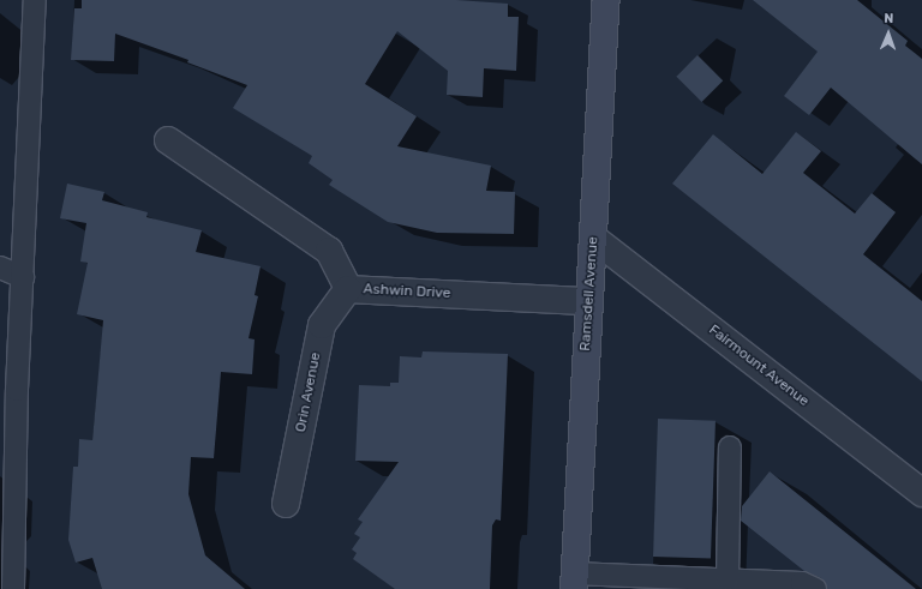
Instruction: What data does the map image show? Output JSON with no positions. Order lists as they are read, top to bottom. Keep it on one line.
{"streets":{"street":["Ashwin Drive","Ramsdell Avenue","Fairmount Avenue","Orin Avenue"]},"crossings":[["Ashwin Drive","Ramsdell Avenue"],["Ashwin Drive","Orin Avenue"],["Ramsdell Avenue","Fairmount Avenue"]],"north":"top"}
